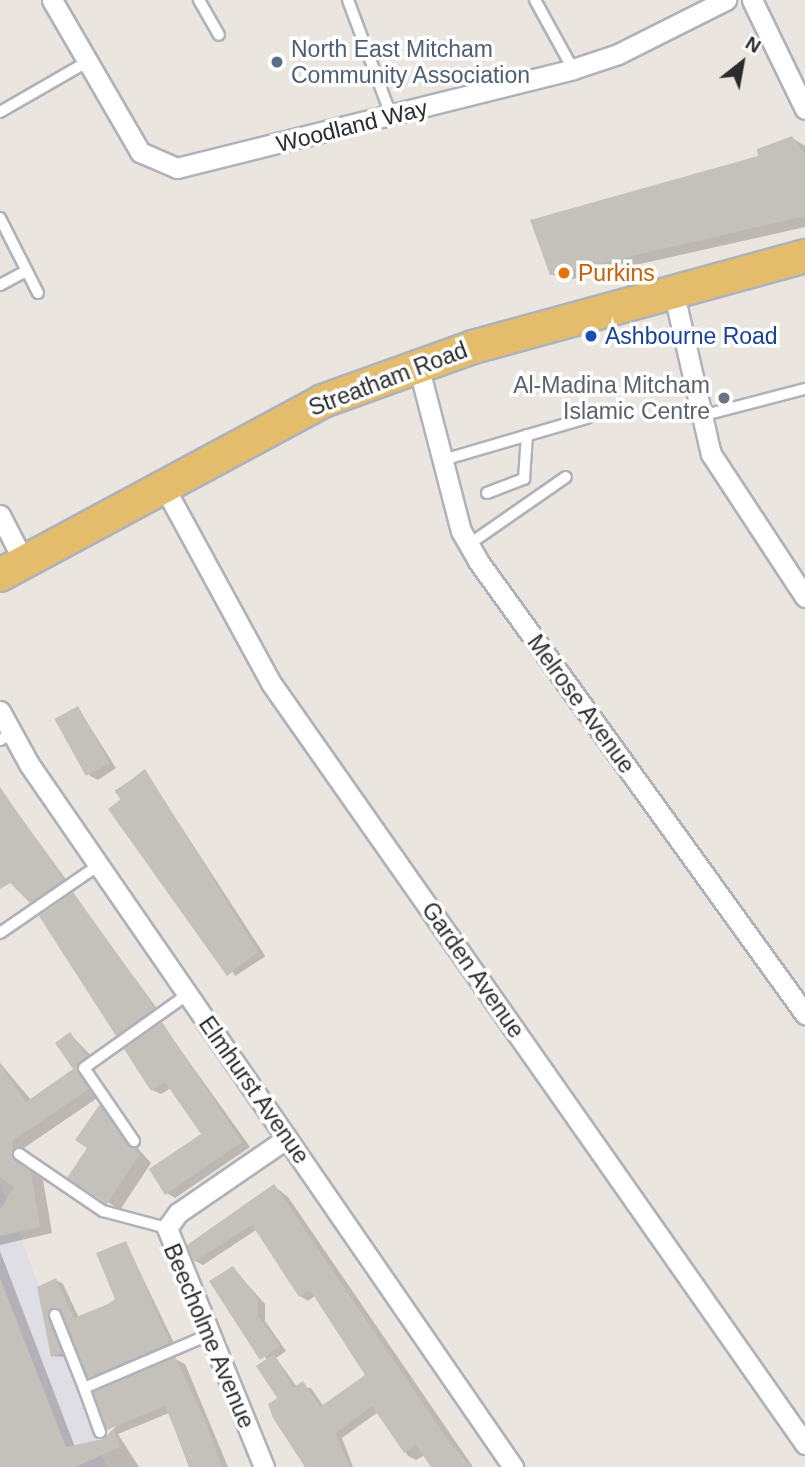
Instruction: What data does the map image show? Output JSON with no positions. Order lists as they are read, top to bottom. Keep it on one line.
{"streets":{"main road":["Streatham Road"],"street":["Woodland Way","Melrose Avenue","Garden Avenue","Elmhurst Avenue","Beecholme Avenue"]},"crossings":[["Streatham Road","Melrose Avenue"],["Streatham Road","Garden Avenue"],["Elmhurst Avenue","Beecholme Avenue"]],"places":["North East Mitcham Community Association","Purkins","Ashbourne Road","Al-Madina Mitcham Islamic Centre"],"north":"top right"}
